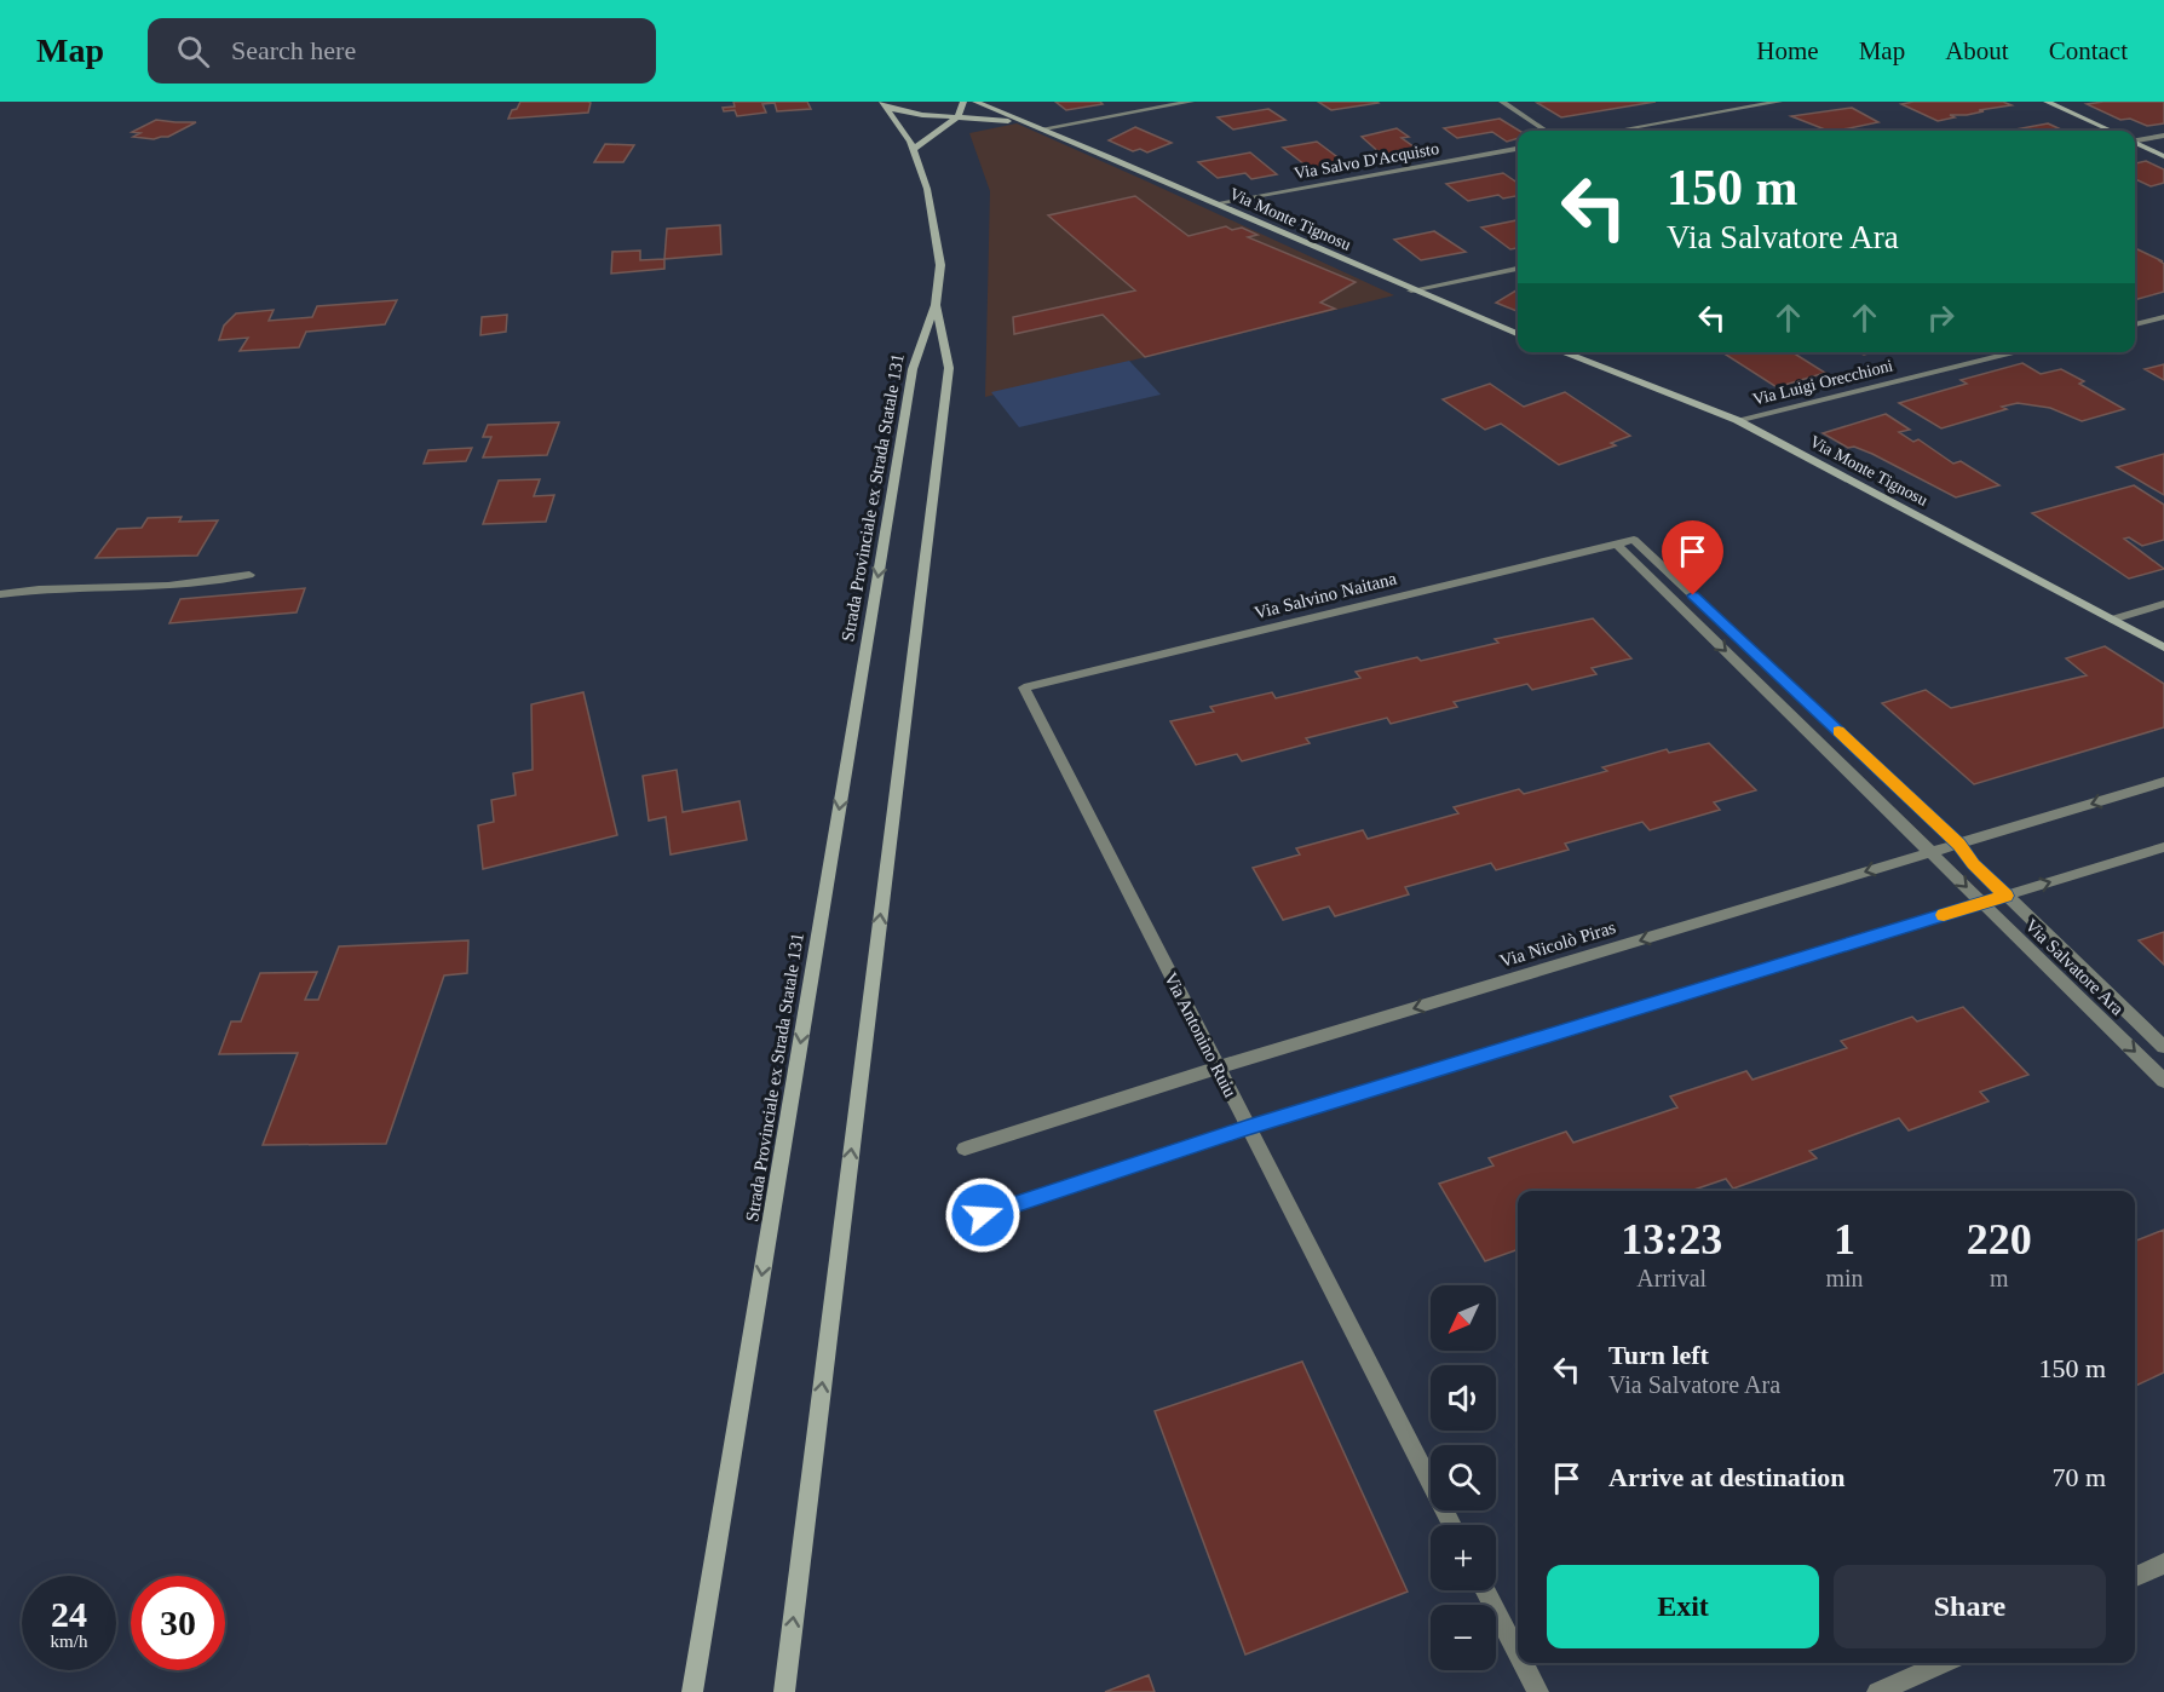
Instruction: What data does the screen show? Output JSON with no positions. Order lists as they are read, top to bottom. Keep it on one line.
{"streets":{"main road":["Via Monte Tignosu","Strada Provinciale ex Strada Statale 131"],"street":["Via Salvo D'Acquisto","Via Luigi Orecchioni","Via Salvino Naitana","Via Nicolò Piras","Via Salvatore Ara","Via Antonino Ruiu"]},"crossings":[["Via Salvo D'Acquisto","Via Monte Tignosu"],["Via Monte Tignosu","Via Luigi Orecchioni"],["Via Salvino Naitana","Via Salvatore Ara"],["Via Salvino Naitana","Via Antonino Ruiu"],["Via Nicolò Piras","Via Salvatore Ara"],["Via Nicolò Piras","Via Antonino Ruiu"]],"north":"bottom left","page":{"header":"Map","search":"Search here","nav":["Home","Map","About","Contact"],"turn":["150 m","Via Salvatore Ara"],"eta":["13:23","Arrival","1","min","220","m"],"map_buttons":["+","−"],"list":[{"name":"Turn left","note":"Via Salvatore Ara","value":"150 m"},{"name":"Arrive at destination","value":"70 m"}],"buttons":["Exit","Share"],"speed":"24 km/h","limit":"30"}}
